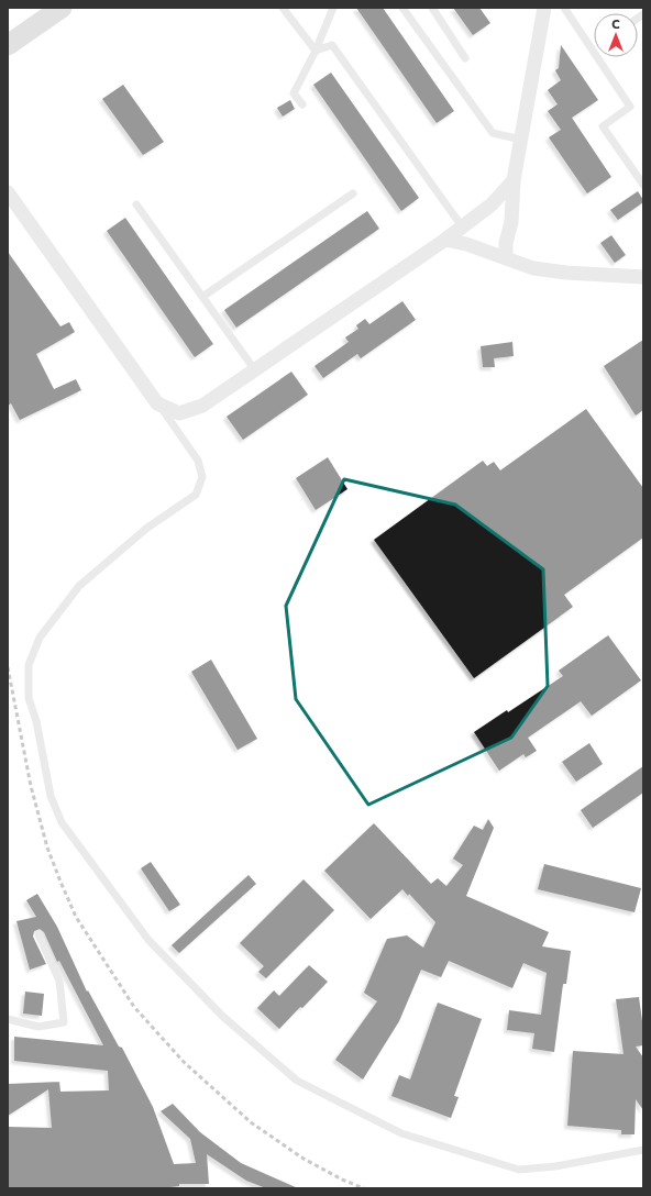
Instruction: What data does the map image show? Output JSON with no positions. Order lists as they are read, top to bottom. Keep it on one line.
{"north":"top"}
